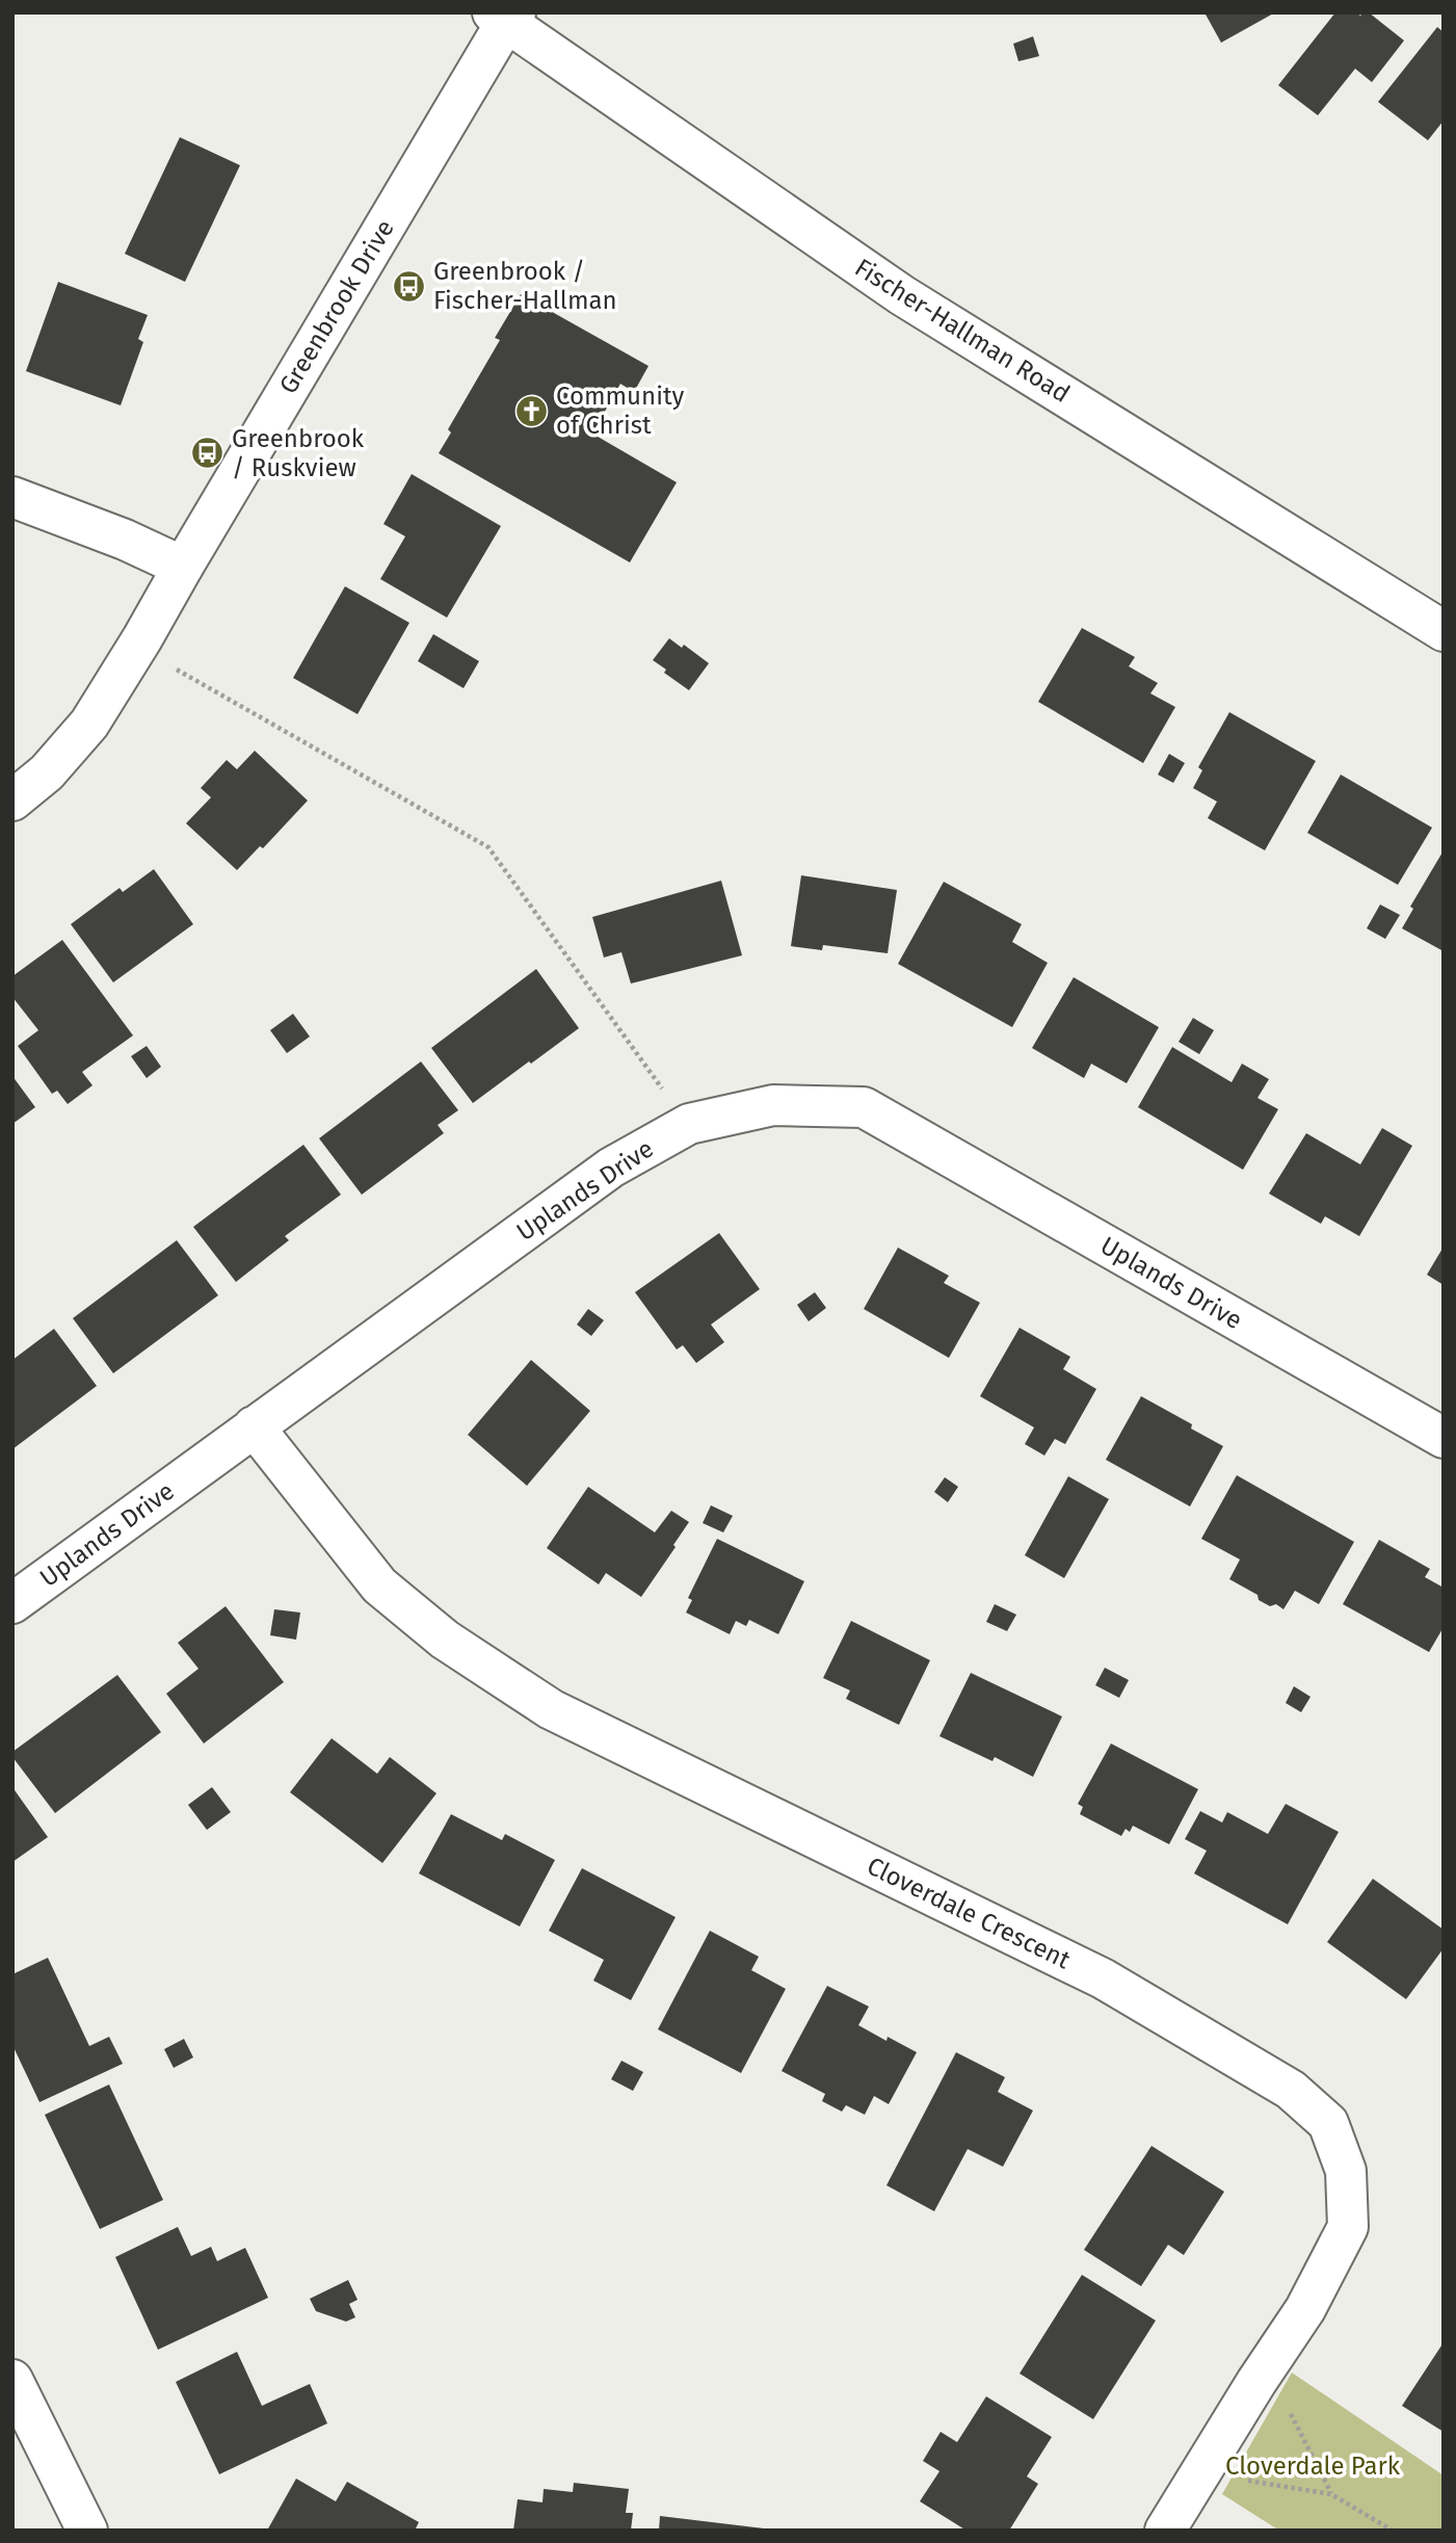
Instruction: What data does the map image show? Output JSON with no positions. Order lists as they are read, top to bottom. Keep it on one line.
{"streets":{"street":["Greenbrook Drive","Fischer-Hallman Road","Uplands Drive","Cloverdale Crescent"]},"crossings":[["Greenbrook Drive","Fischer-Hallman Road"],["Uplands Drive","Cloverdale Crescent"]],"parks":["Cloverdale Park"],"places":{"bus stop":["Greenbrook / Fischer-Hallman","Greenbrook / Ruskview"],"church":["Community of Christ"]}}
